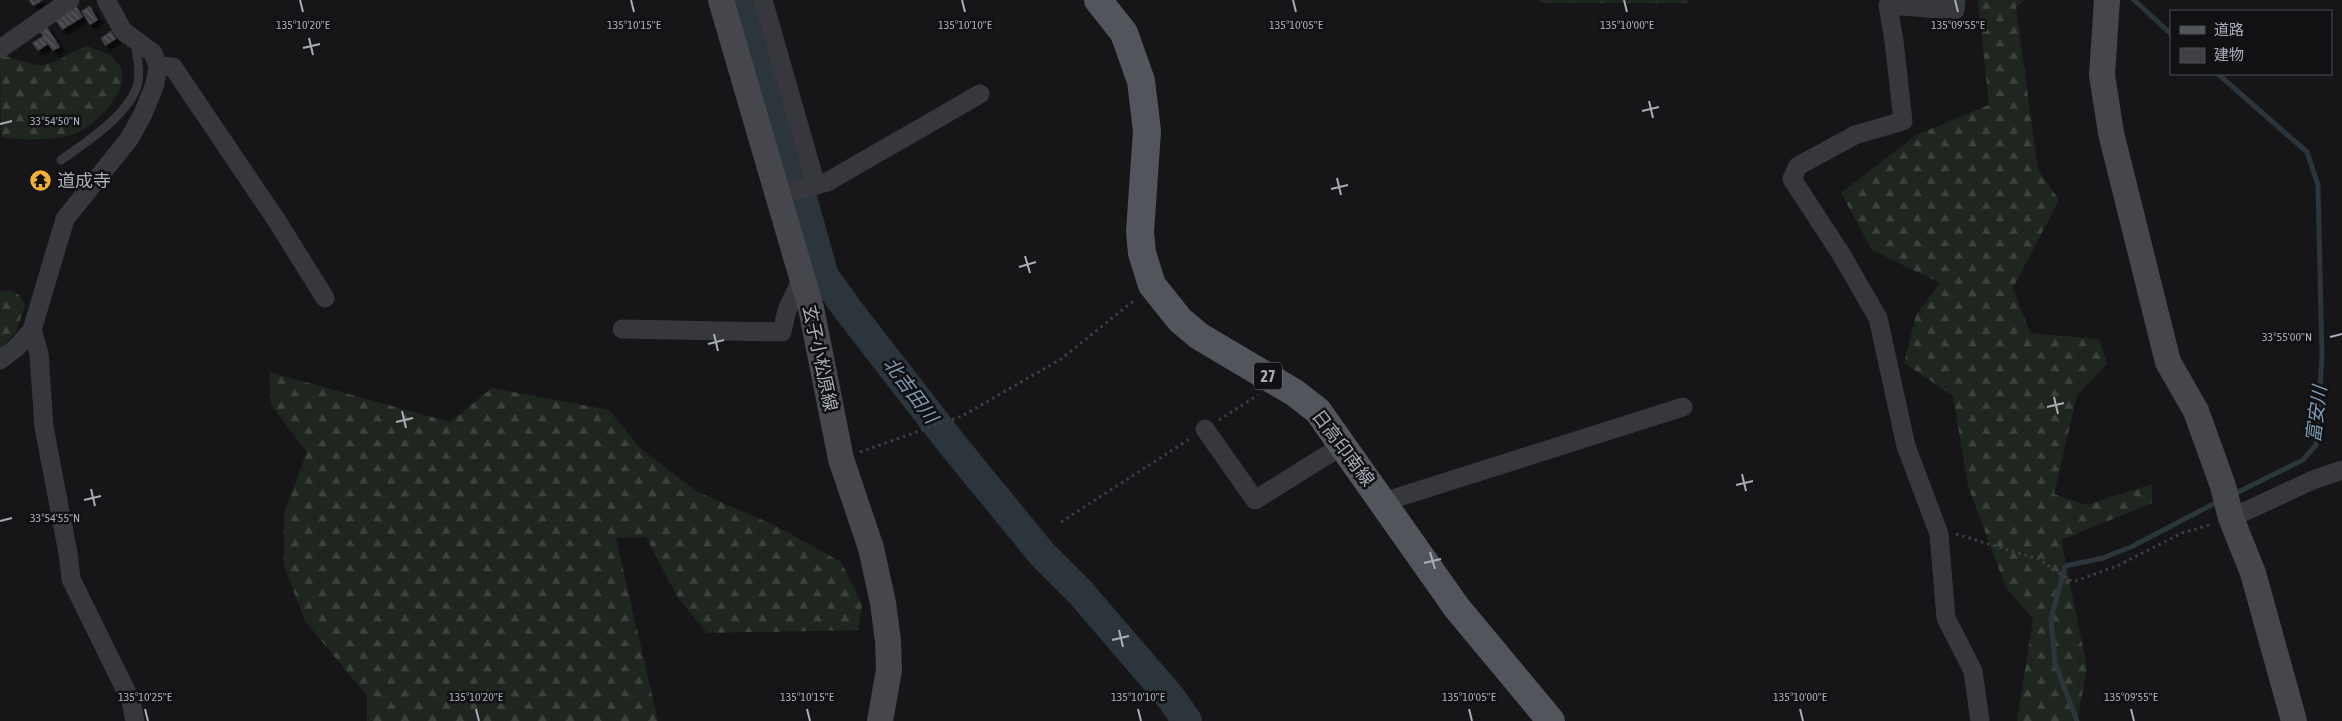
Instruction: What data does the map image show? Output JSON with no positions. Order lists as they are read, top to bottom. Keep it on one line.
{"streets":{"main road":["玄子小松原線","27","日高印南線"]},"water":["北吉田川","富安川"],"places":{"temple":["道成寺"]},"legend":["道路","建物"],"coordinates":["135°10'20\"E","135°10'15\"E","135°10'10\"E","135°10'05\"E","135°10'00\"E","135°09'55\"E","33°54'50\"N","33°55'00\"N","33°54'55\"N","135°10'25\"E"]}
